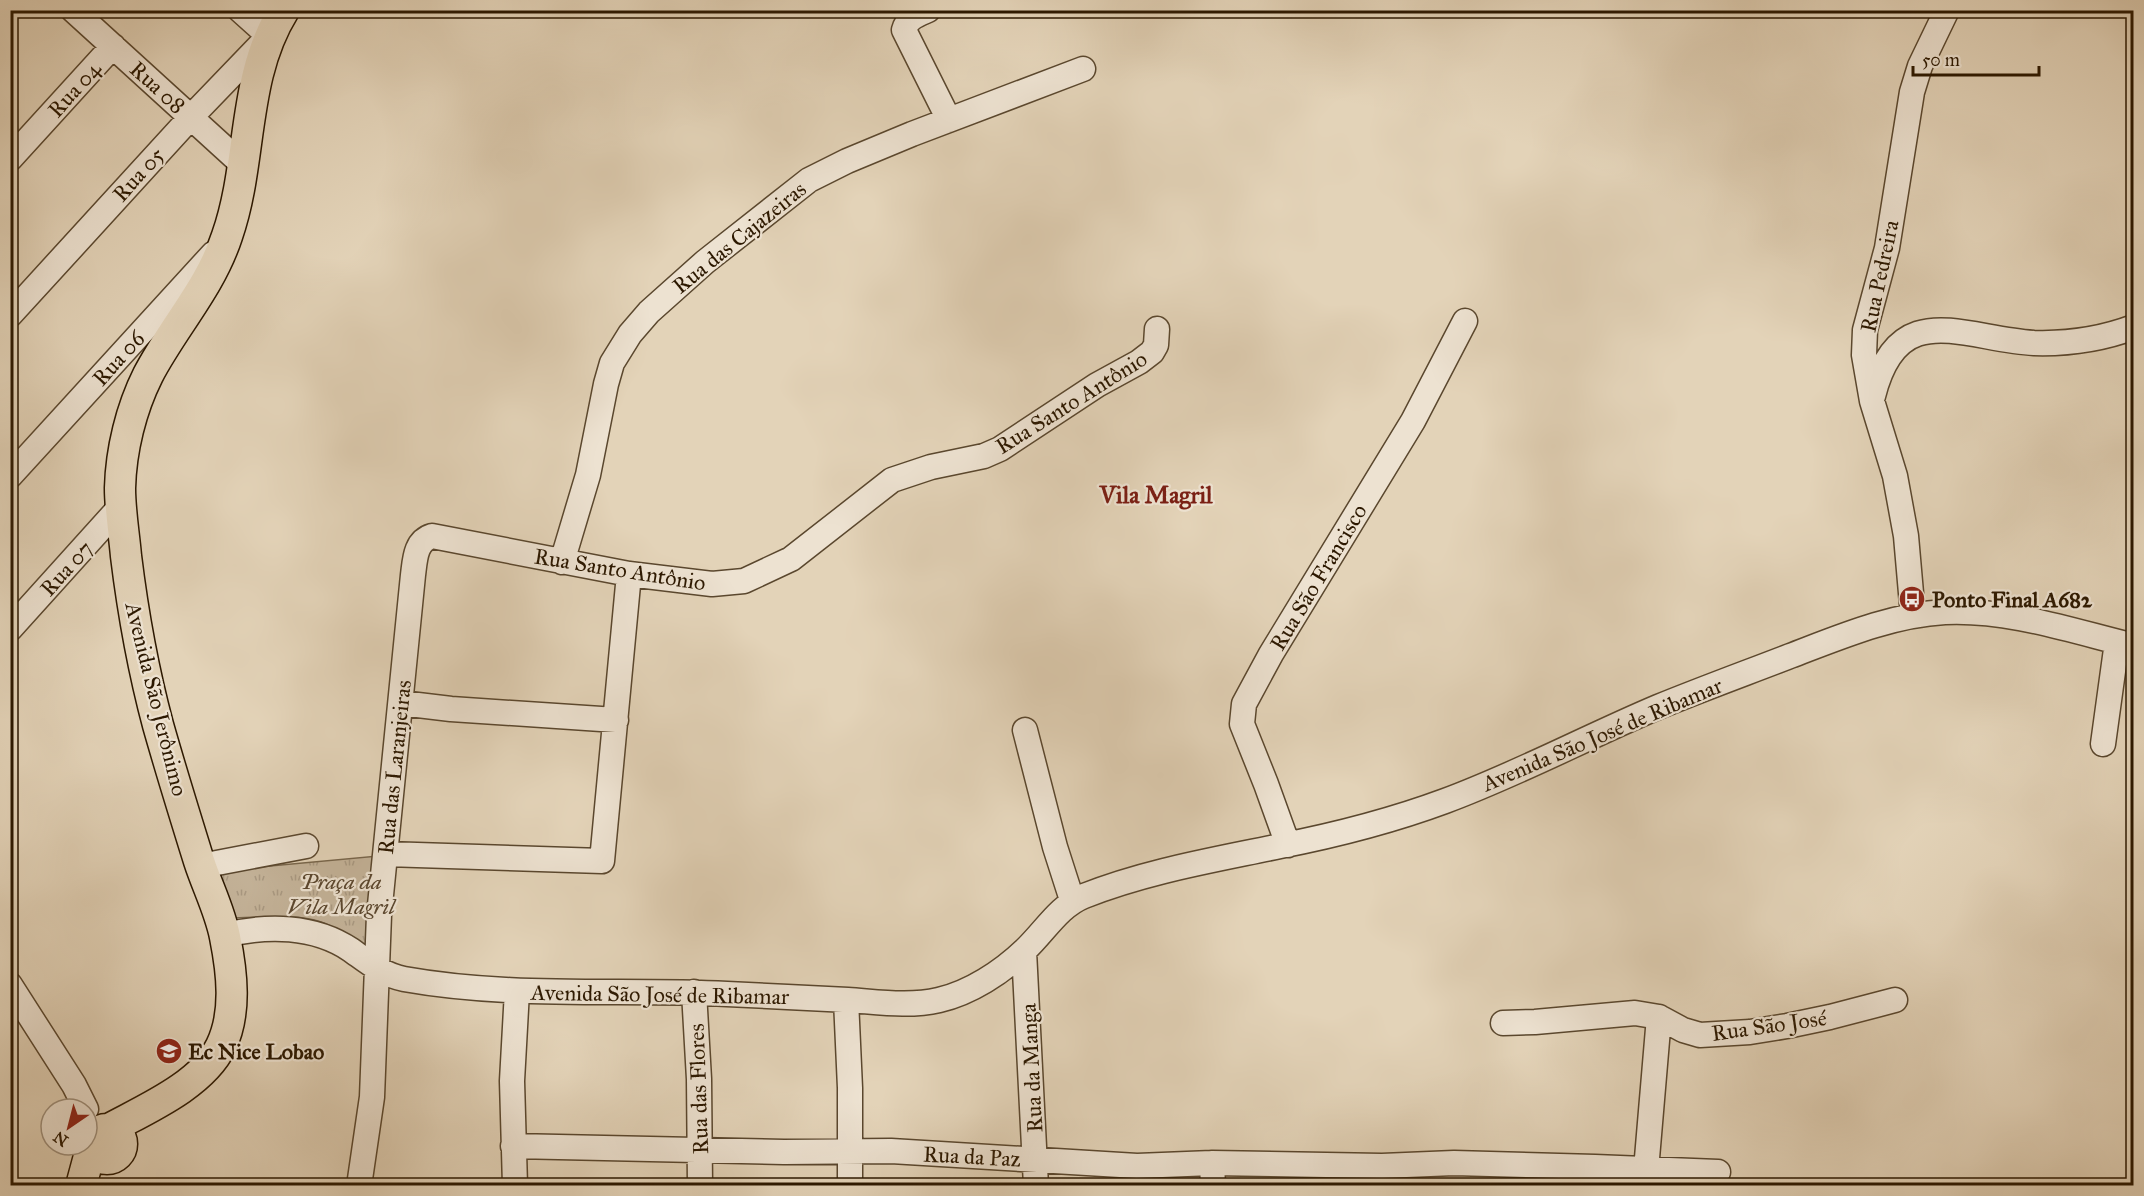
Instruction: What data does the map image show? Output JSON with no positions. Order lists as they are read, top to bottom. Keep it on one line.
{"streets":{"main road":["Avenida São Jerônimo"],"street":["Rua 08","Rua 04","Rua 05","Rua das Cajazeiras","Rua Pedreira","Rua 06","Rua Santo Antônio","Rua 07","Rua São Francisco","Avenida São José de Ribamar","Rua das Laranjeiras","Rua São José","Rua da Manga","Rua das Flores","Rua da Paz"]},"crossings":[["Rua 08","Rua 04"],["Rua 08","Rua 05"],["Rua 08","Avenida São Jerônimo"],["Rua 05","Avenida São Jerônimo"],["Rua das Cajazeiras","Rua Santo Antônio"],["Rua Pedreira","Avenida São José de Ribamar"],["Rua 06","Avenida São Jerônimo"],["Rua Santo Antônio","Rua das Laranjeiras"],["Rua 07","Avenida São Jerônimo"],["Rua São Francisco","Avenida São José de Ribamar"],["Avenida São Jerônimo","Avenida São José de Ribamar"],["Avenida São José de Ribamar","Rua das Laranjeiras"],["Avenida São José de Ribamar","Rua da Manga"],["Avenida São José de Ribamar","Rua das Flores"],["Rua da Manga","Rua da Paz"],["Rua das Flores","Rua da Paz"]],"districts":["Vila Magril"],"parks":["Praça da Vila Magril"],"places":{"bus stop":["Ponto Final A682"],"school or university":["Ec Nice Lobao"]},"scale_bar":"50 m","north":"bottom left"}
